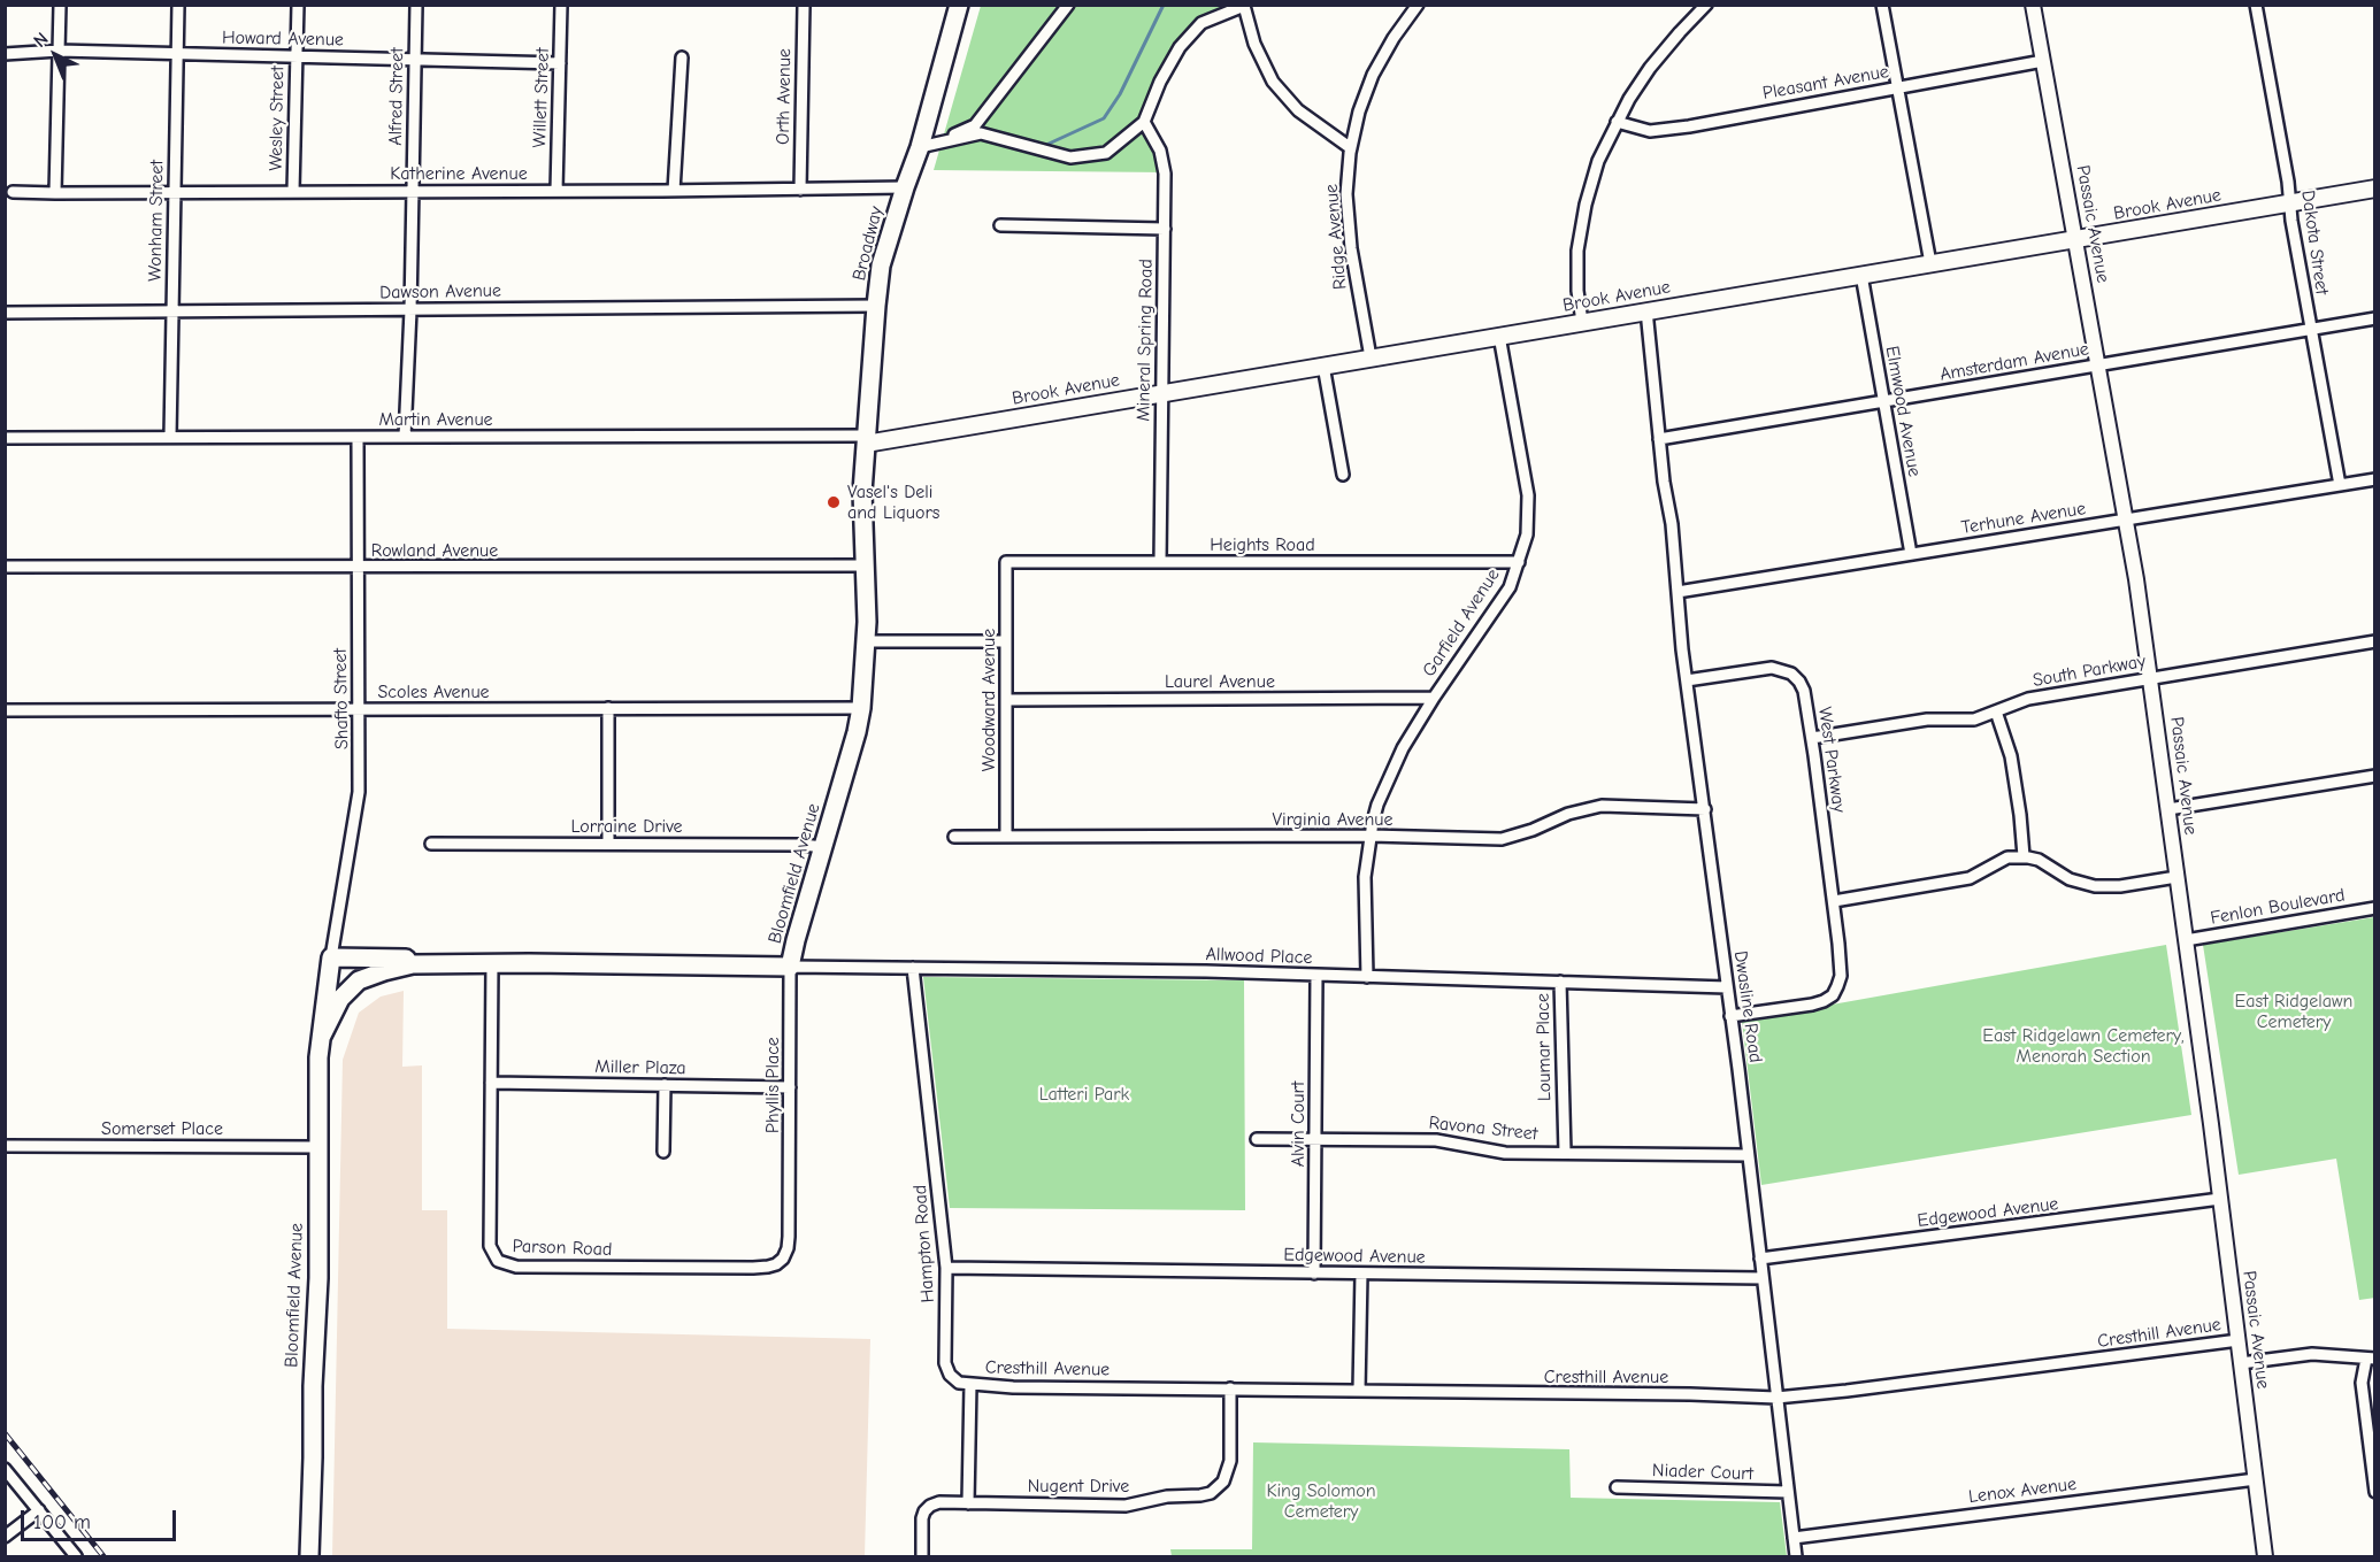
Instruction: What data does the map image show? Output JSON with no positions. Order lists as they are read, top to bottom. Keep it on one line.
{"streets":{"main road":["Brook Avenue","Broadway","Bloomfield Avenue"],"street":["Howard Avenue","Pleasant Avenue","Alfred Street","Orth Avenue","Willett Street","Wesley Street","Katherine Avenue","Wonham Street","Passaic Avenue","Ridge Avenue","Dakota Street","Dawson Avenue","Mineral Spring Road","Amsterdam Avenue","Elmwood Avenue","Martin Avenue","Terhune Avenue","Heights Road","Rowland Avenue","Garfield Avenue","South Parkway","Laurel Avenue","Scoles Avenue","Shafto Street","Woodward Avenue","West Parkway","Virginia Avenue","Lorraine Drive","Fenlon Boulevard","Allwood Place","Dwasline Road","Loumar Place","Miller Plaza","Phyllis Place","Alvin Court","Somerset Place","Ravona Street","Edgewood Avenue","Hampton Road","Parson Road","Cresthill Avenue","Niader Court","Nugent Drive","Lenox Avenue"]},"crossings":[["Howard Avenue","Alfred Street"],["Howard Avenue","Willett Street"],["Howard Avenue","Wesley Street"],["Howard Avenue","Wonham Street"],["Pleasant Avenue","Passaic Avenue"],["Alfred Street","Katherine Avenue"],["Alfred Street","Dawson Avenue"],["Alfred Street","Martin Avenue"],["Orth Avenue","Katherine Avenue"],["Willett Street","Katherine Avenue"],["Wesley Street","Katherine Avenue"],["Katherine Avenue","Wonham Street"],["Katherine Avenue","Broadway"],["Brook Avenue","Passaic Avenue"],["Brook Avenue","Ridge Avenue"],["Brook Avenue","Dakota Street"],["Brook Avenue","Broadway"],["Brook Avenue","Mineral Spring Road"],["Brook Avenue","Elmwood Avenue"],["Brook Avenue","Martin Avenue"],["Brook Avenue","Garfield Avenue"],["Brook Avenue","Dwasline Road"],["Wonham Street","Dawson Avenue"],["Wonham Street","Martin Avenue"],["Passaic Avenue","Amsterdam Avenue"],["Passaic Avenue","Terhune Avenue"],["Passaic Avenue","South Parkway"],["Passaic Avenue","Fenlon Boulevard"],["Passaic Avenue","Edgewood Avenue"],["Passaic Avenue","Cresthill Avenue"],["Passaic Avenue","Lenox Avenue"],["Dakota Street","Amsterdam Avenue"],["Dakota Street","Terhune Avenue"],["Broadway","Dawson Avenue"],["Broadway","Martin Avenue"],["Broadway","Bloomfield Avenue"],["Mineral Spring Road","Heights Road"],["Amsterdam Avenue","Elmwood Avenue"],["Amsterdam Avenue","Dwasline Road"],["Elmwood Avenue","Terhune Avenue"],["Martin Avenue","Shafto Street"],["Terhune Avenue","Dwasline Road"],["Heights Road","Garfield Avenue"],["Heights Road","Woodward Avenue"],["Rowland Avenue","Shafto Street"],["Rowland Avenue","Bloomfield Avenue"],["Garfield Avenue","Laurel Avenue"],["Garfield Avenue","Virginia Avenue"],["Garfield Avenue","Allwood Place"],["South Parkway","West Parkway"],["Laurel Avenue","Woodward Avenue"],["Scoles Avenue","Shafto Street"],["Scoles Avenue","Bloomfield Avenue"],["Shafto Street","Bloomfield Avenue"],["Woodward Avenue","Virginia Avenue"],["West Parkway","Dwasline Road"],["Virginia Avenue","Dwasline Road"],["Lorraine Drive","Bloomfield Avenue"],["Bloomfield Avenue","Allwood Place"],["Bloomfield Avenue","Phyllis Place"],["Bloomfield Avenue","Somerset Place"],["Bloomfield Avenue","Parson Road"],["Allwood Place","Dwasline Road"],["Allwood Place","Loumar Place"],["Allwood Place","Phyllis Place"],["Allwood Place","Alvin Court"],["Allwood Place","Hampton Road"],["Dwasline Road","Ravona Street"],["Dwasline Road","Edgewood Avenue"],["Dwasline Road","Cresthill Avenue"],["Dwasline Road","Niader Court"],["Dwasline Road","Lenox Avenue"],["Loumar Place","Ravona Street"],["Miller Plaza","Phyllis Place"],["Miller Plaza","Parson Road"],["Phyllis Place","Parson Road"],["Alvin Court","Ravona Street"],["Alvin Court","Edgewood Avenue"],["Edgewood Avenue","Hampton Road"],["Hampton Road","Cresthill Avenue"],["Cresthill Avenue","Nugent Drive"]],"parks":["East Ridgelawn Cemetery","East Ridgelawn Cemetery, Menorah Section","Latteri Park","King Solomon Cemetery"],"places":["Vasel's Deli and Liquors"],"scale_bar":"100 m","north":"top left"}
